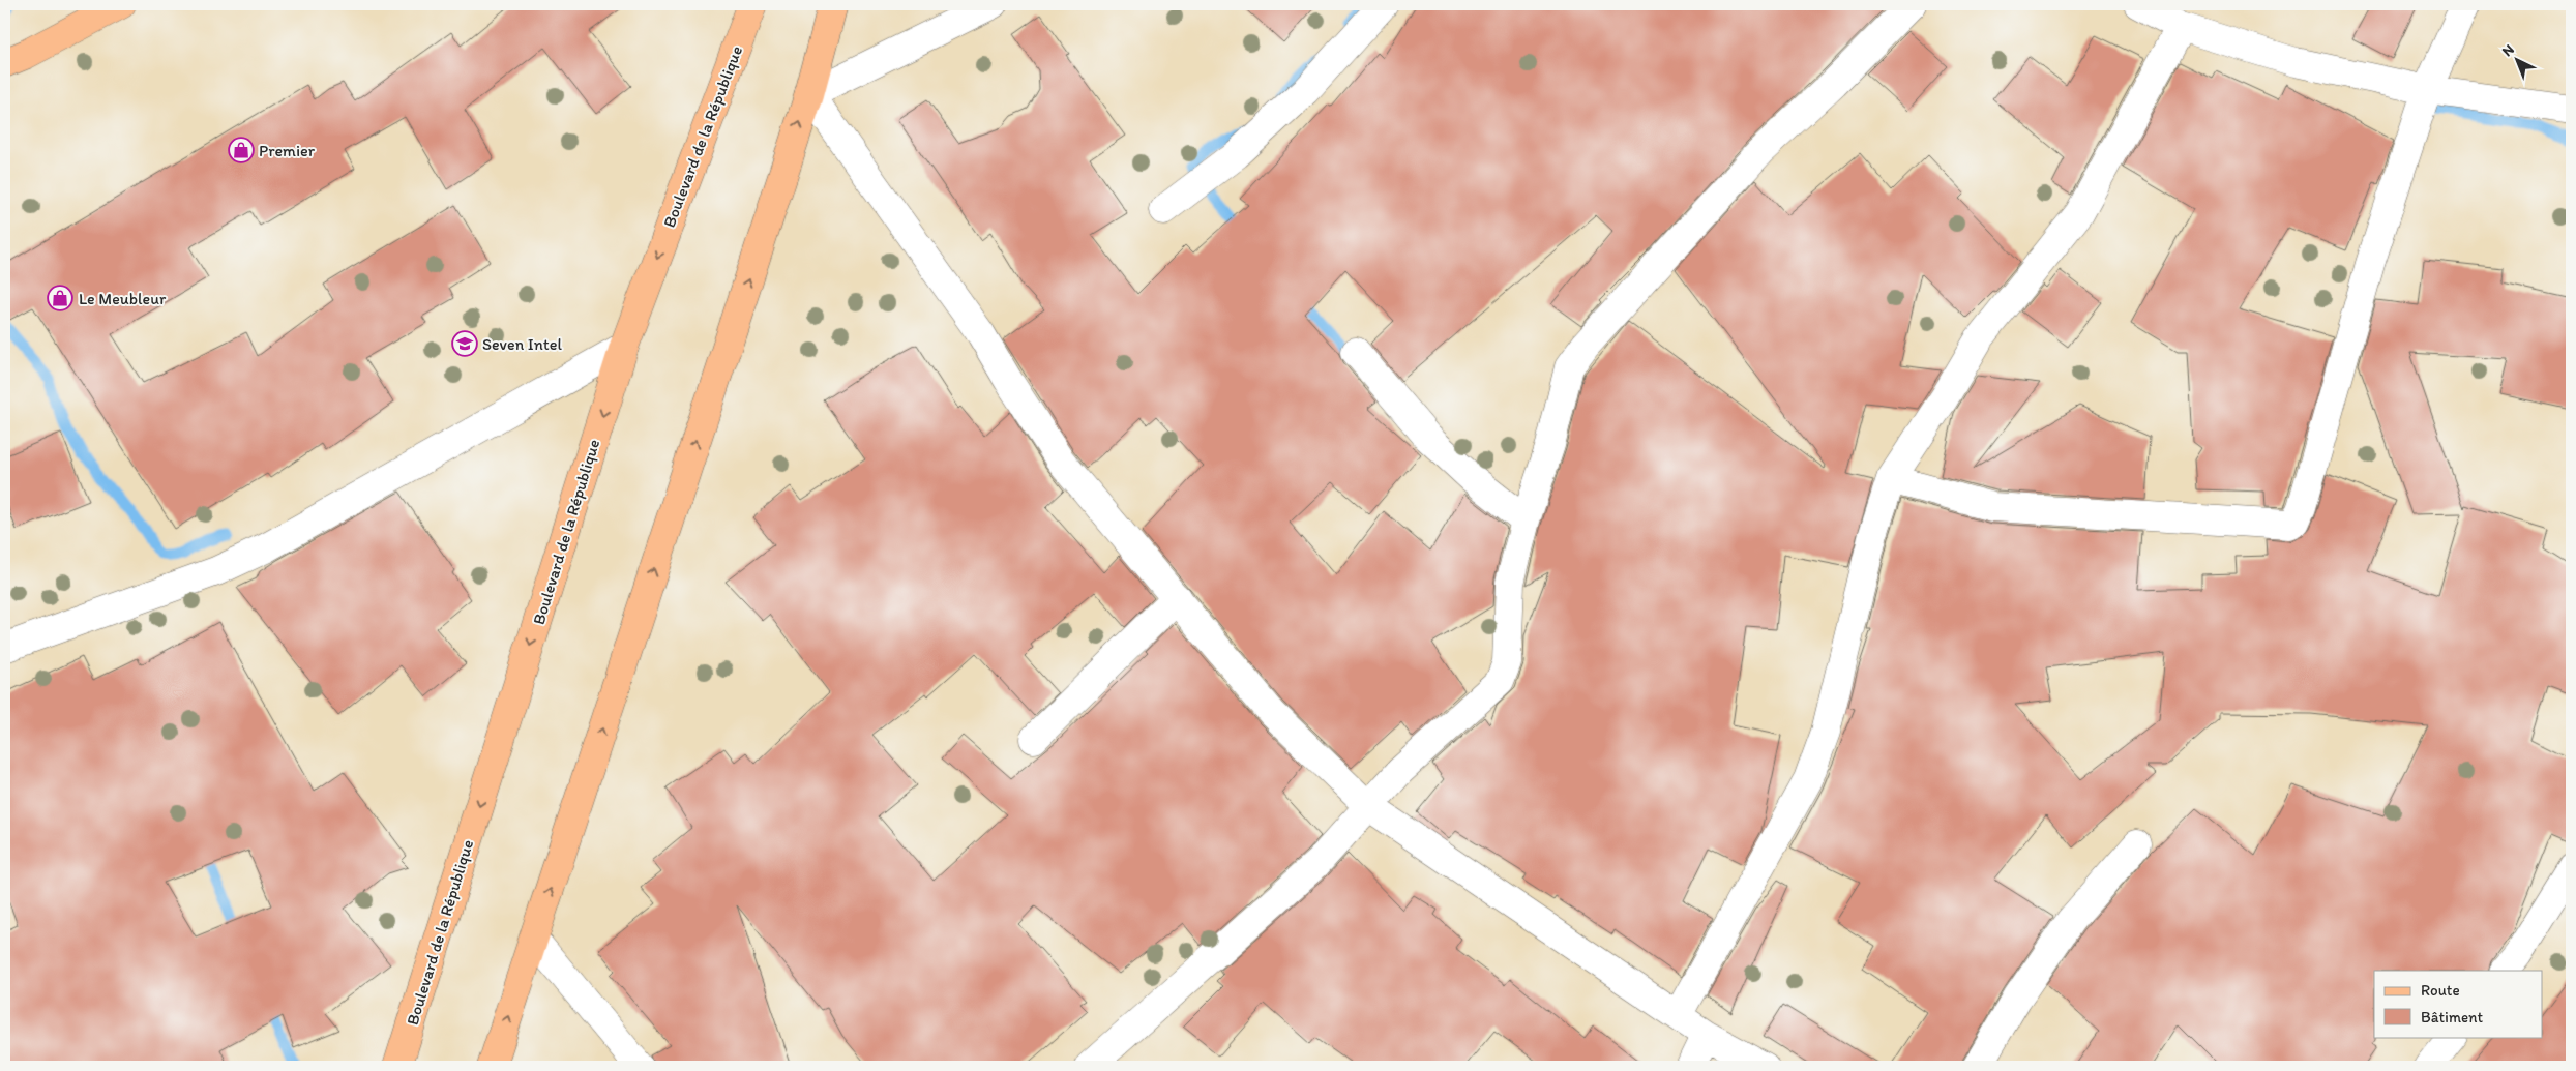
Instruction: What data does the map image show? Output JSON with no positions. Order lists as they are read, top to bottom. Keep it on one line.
{"streets":{"main road":["Boulevard de la République"]},"places":{"shop":["Premier","Le Meubleur"],"school or university":["Seven Intel"]},"legend":["Route","Bâtiment"],"north":"top left"}
